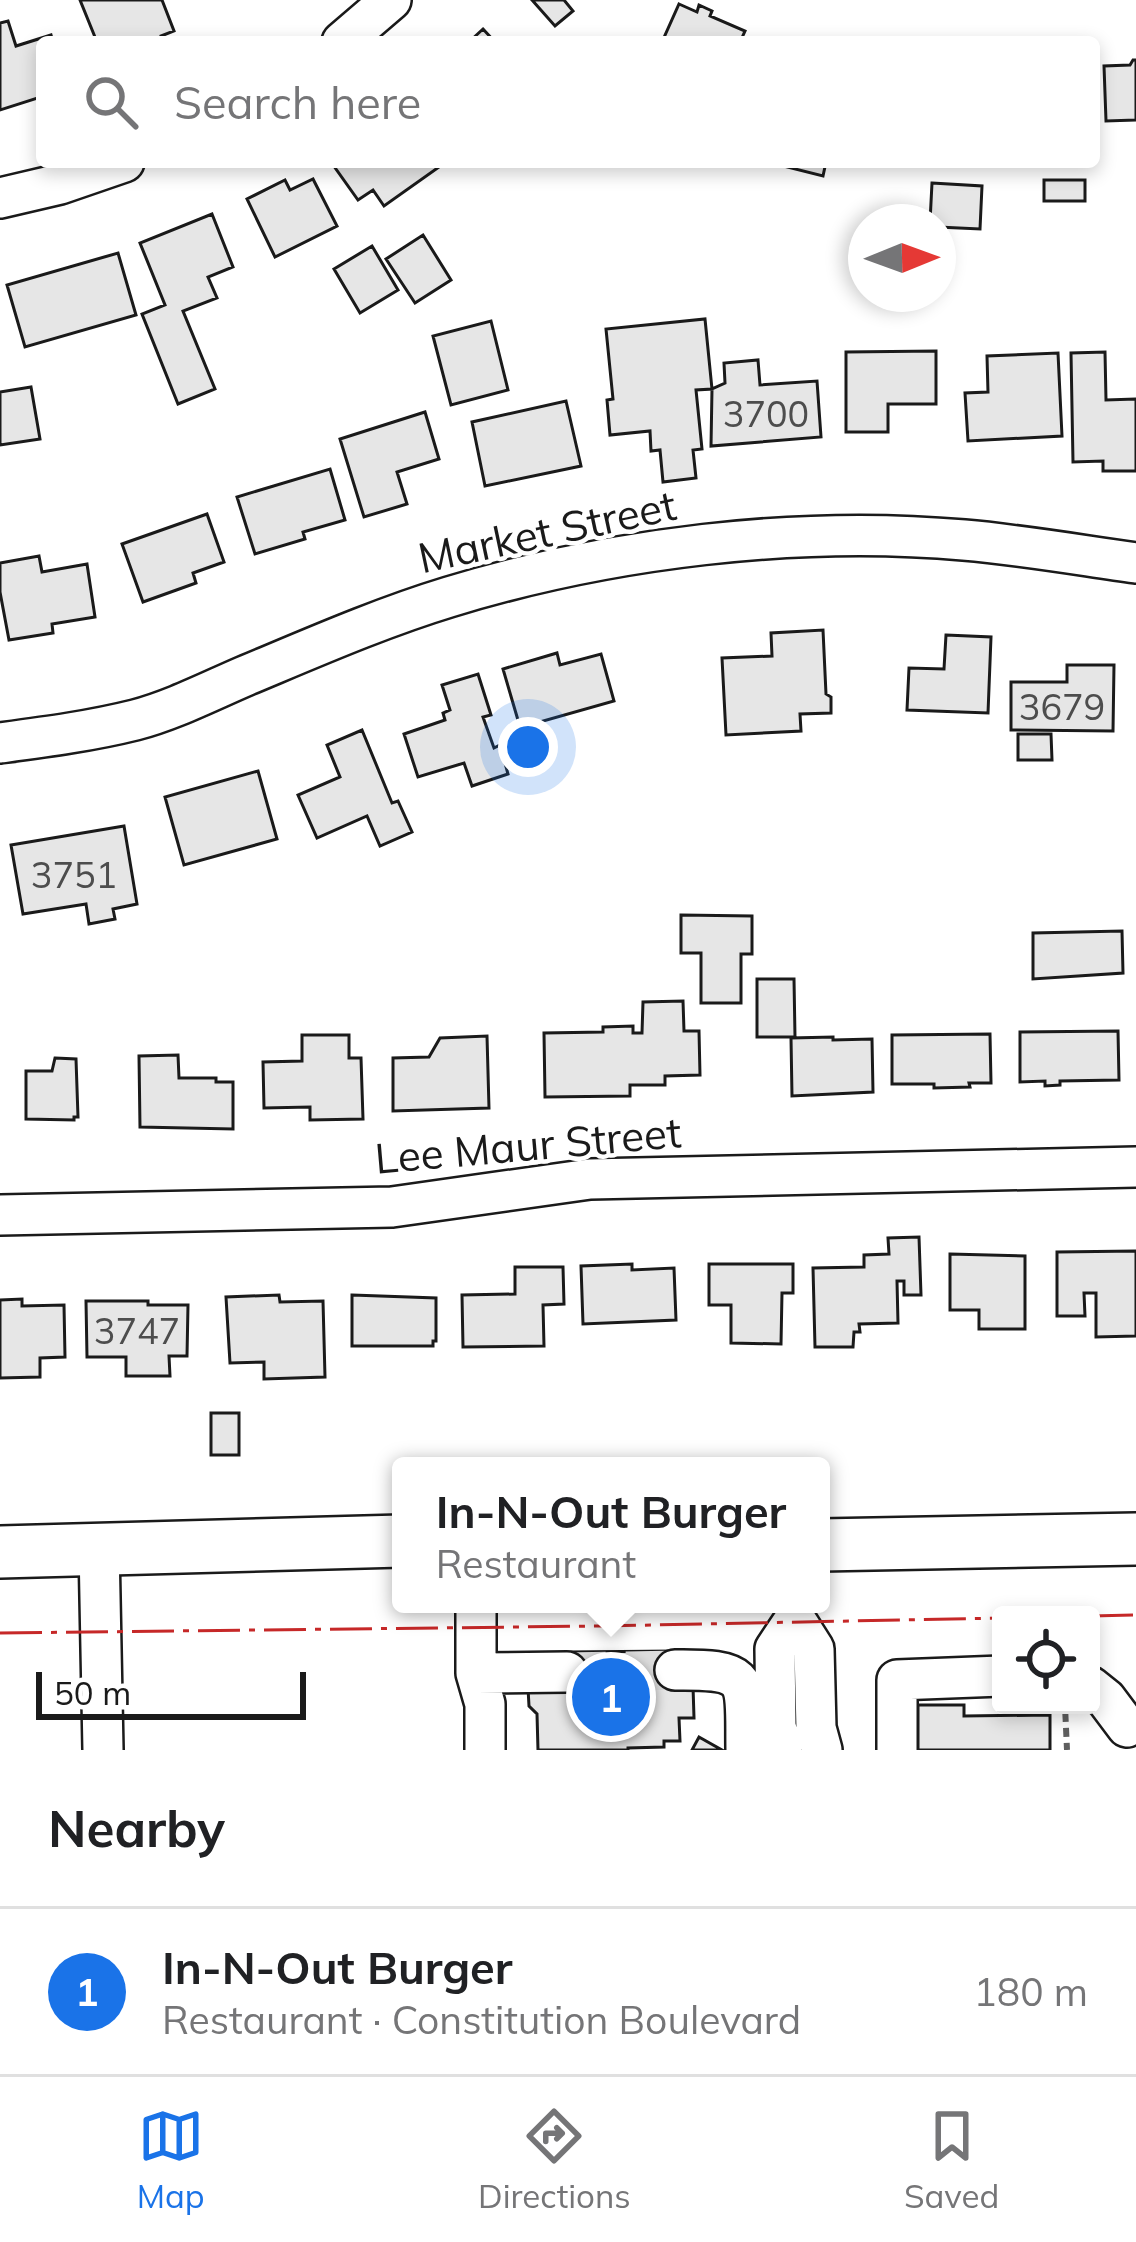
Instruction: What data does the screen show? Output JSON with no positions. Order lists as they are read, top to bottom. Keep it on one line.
{"streets":{"street":["Market Street","Lee Maur Street"]},"house_numbers":["3700","3679","3751","3747"],"scale_bar":"50 m","north":"right","page":{"search":"Search here","popup":["In-N-Out Burger","Restaurant"],"pins":"1","scale":"50 m","heading":"Nearby","list":[{"mark":"1","name":"In-N-Out Burger","note":"Restaurant · Constitution Boulevard","value":"180 m"}],"nav":["Map","Directions","Saved"]}}
